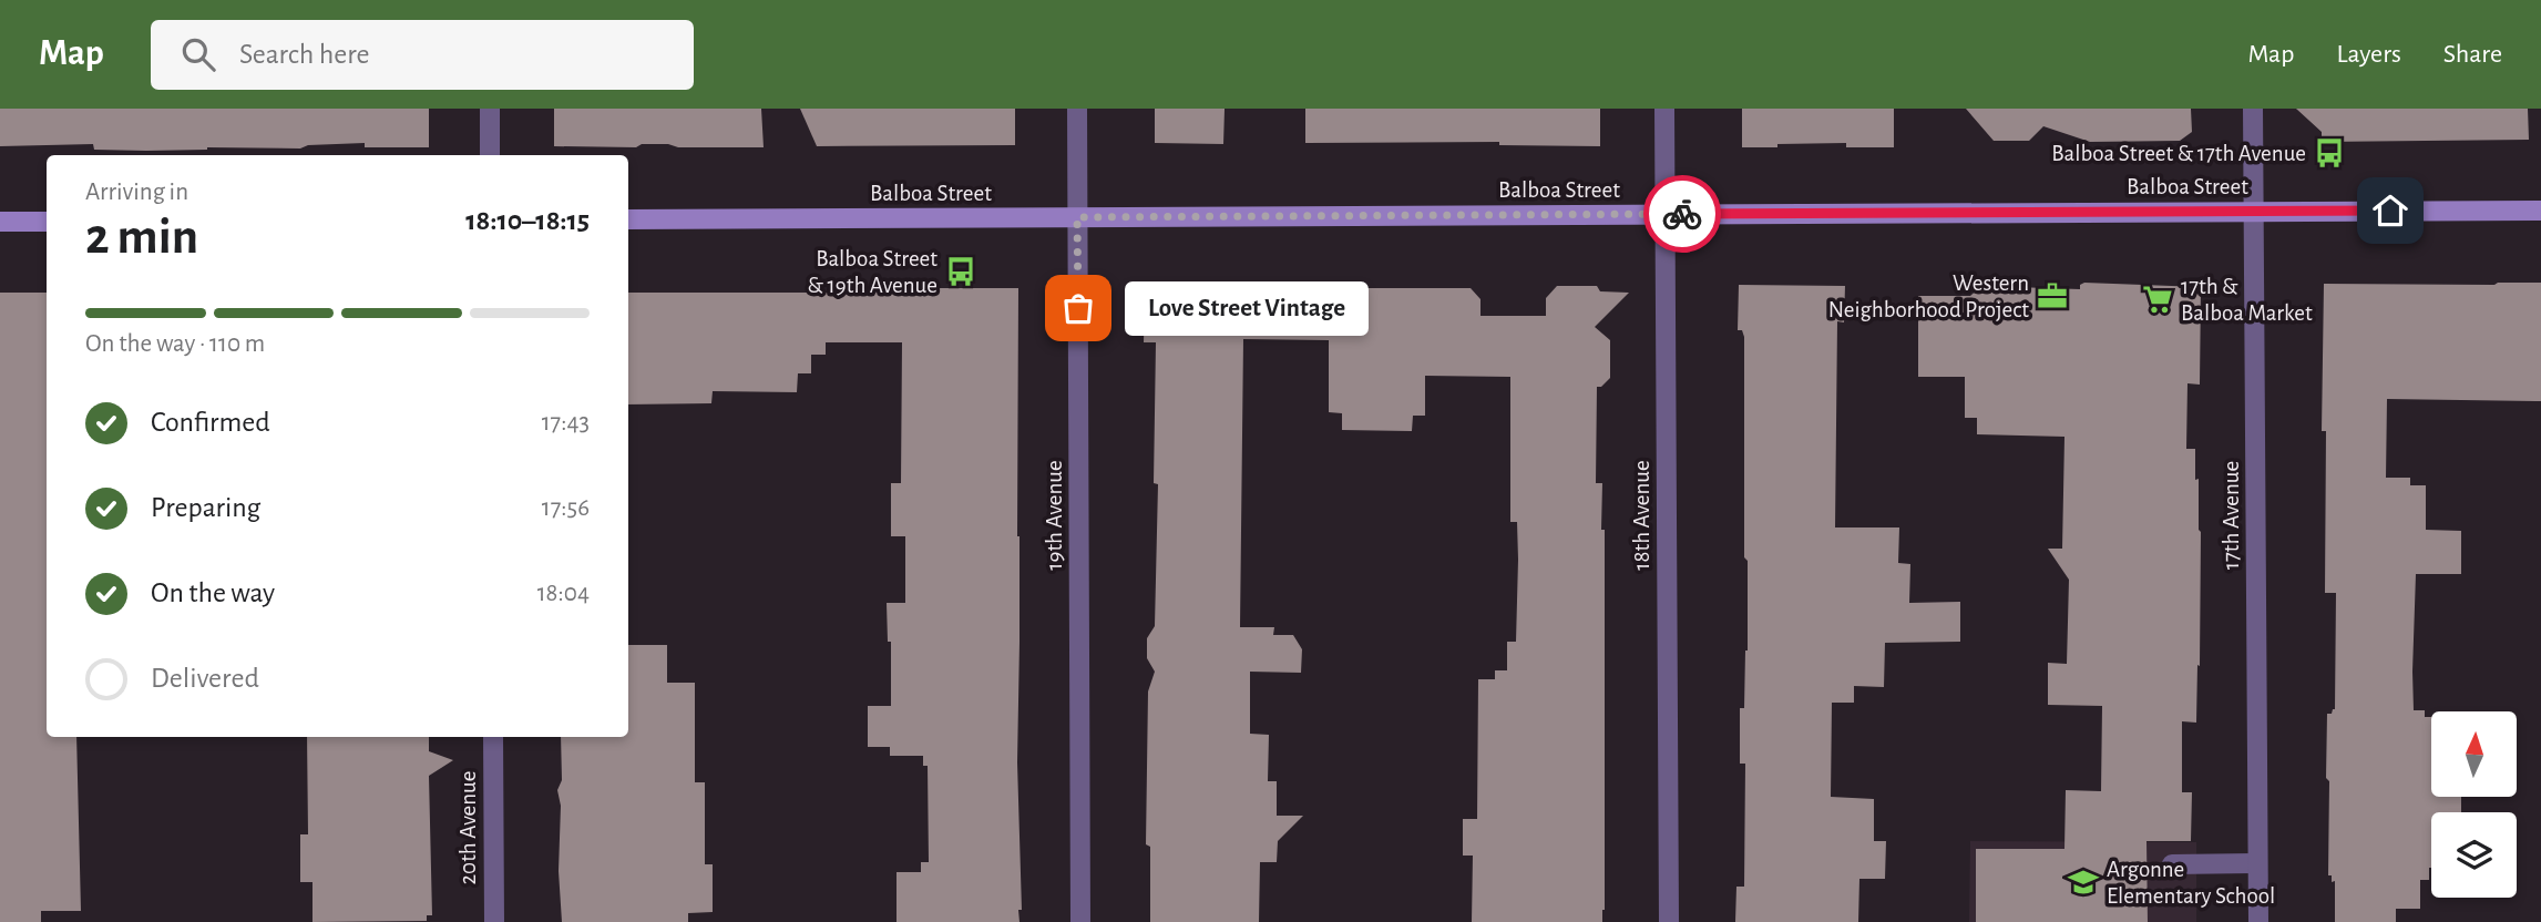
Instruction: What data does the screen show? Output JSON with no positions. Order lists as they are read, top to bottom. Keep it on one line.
{"streets":{"street":["Balboa Street","19th Avenue","18th Avenue","17th Avenue","20th Avenue"]},"crossings":[["Balboa Street","19th Avenue"],["Balboa Street","18th Avenue"],["Balboa Street","17th Avenue"]],"places":{"bus stop":["Balboa Street & 17th Avenue","Balboa Street & 19th Avenue"],"office":["Western Neighborhood Project"],"supermarket":["17th & Balboa Market"],"other":["Love Street Vintage"],"school or university":["Argonne Elementary School"]},"north":"top","page":{"header":"Map","search":"Search here","nav":["Map","Layers","Share"],"heading":["2 min","Arriving in","18:10–18:15"],"bubble":"Love Street Vintage","bar":"On the way · 110 m","list":[["Confirmed","17:43"],["Preparing","17:56"],["On the way","18:04"],"Delivered"]}}
